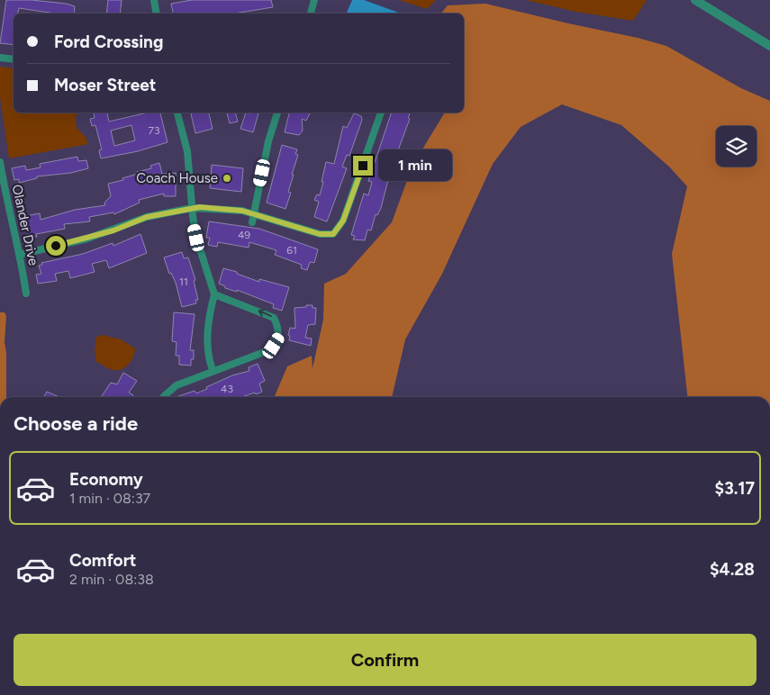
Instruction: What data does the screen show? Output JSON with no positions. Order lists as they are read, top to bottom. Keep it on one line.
{"streets":{"street":["Olander Drive"]},"places":["Coach House"],"house_numbers":["73","49","61","11","43"],"page":{"banner":["Ford Crossing","Moser Street"],"bubble":"1 min","heading":"Choose a ride","list":[{"name":"Economy","note":"1 min · 08:37","value":"$3.17"},{"name":"Comfort","note":"2 min · 08:38","value":"$4.28"}],"buttons":"Confirm"}}
